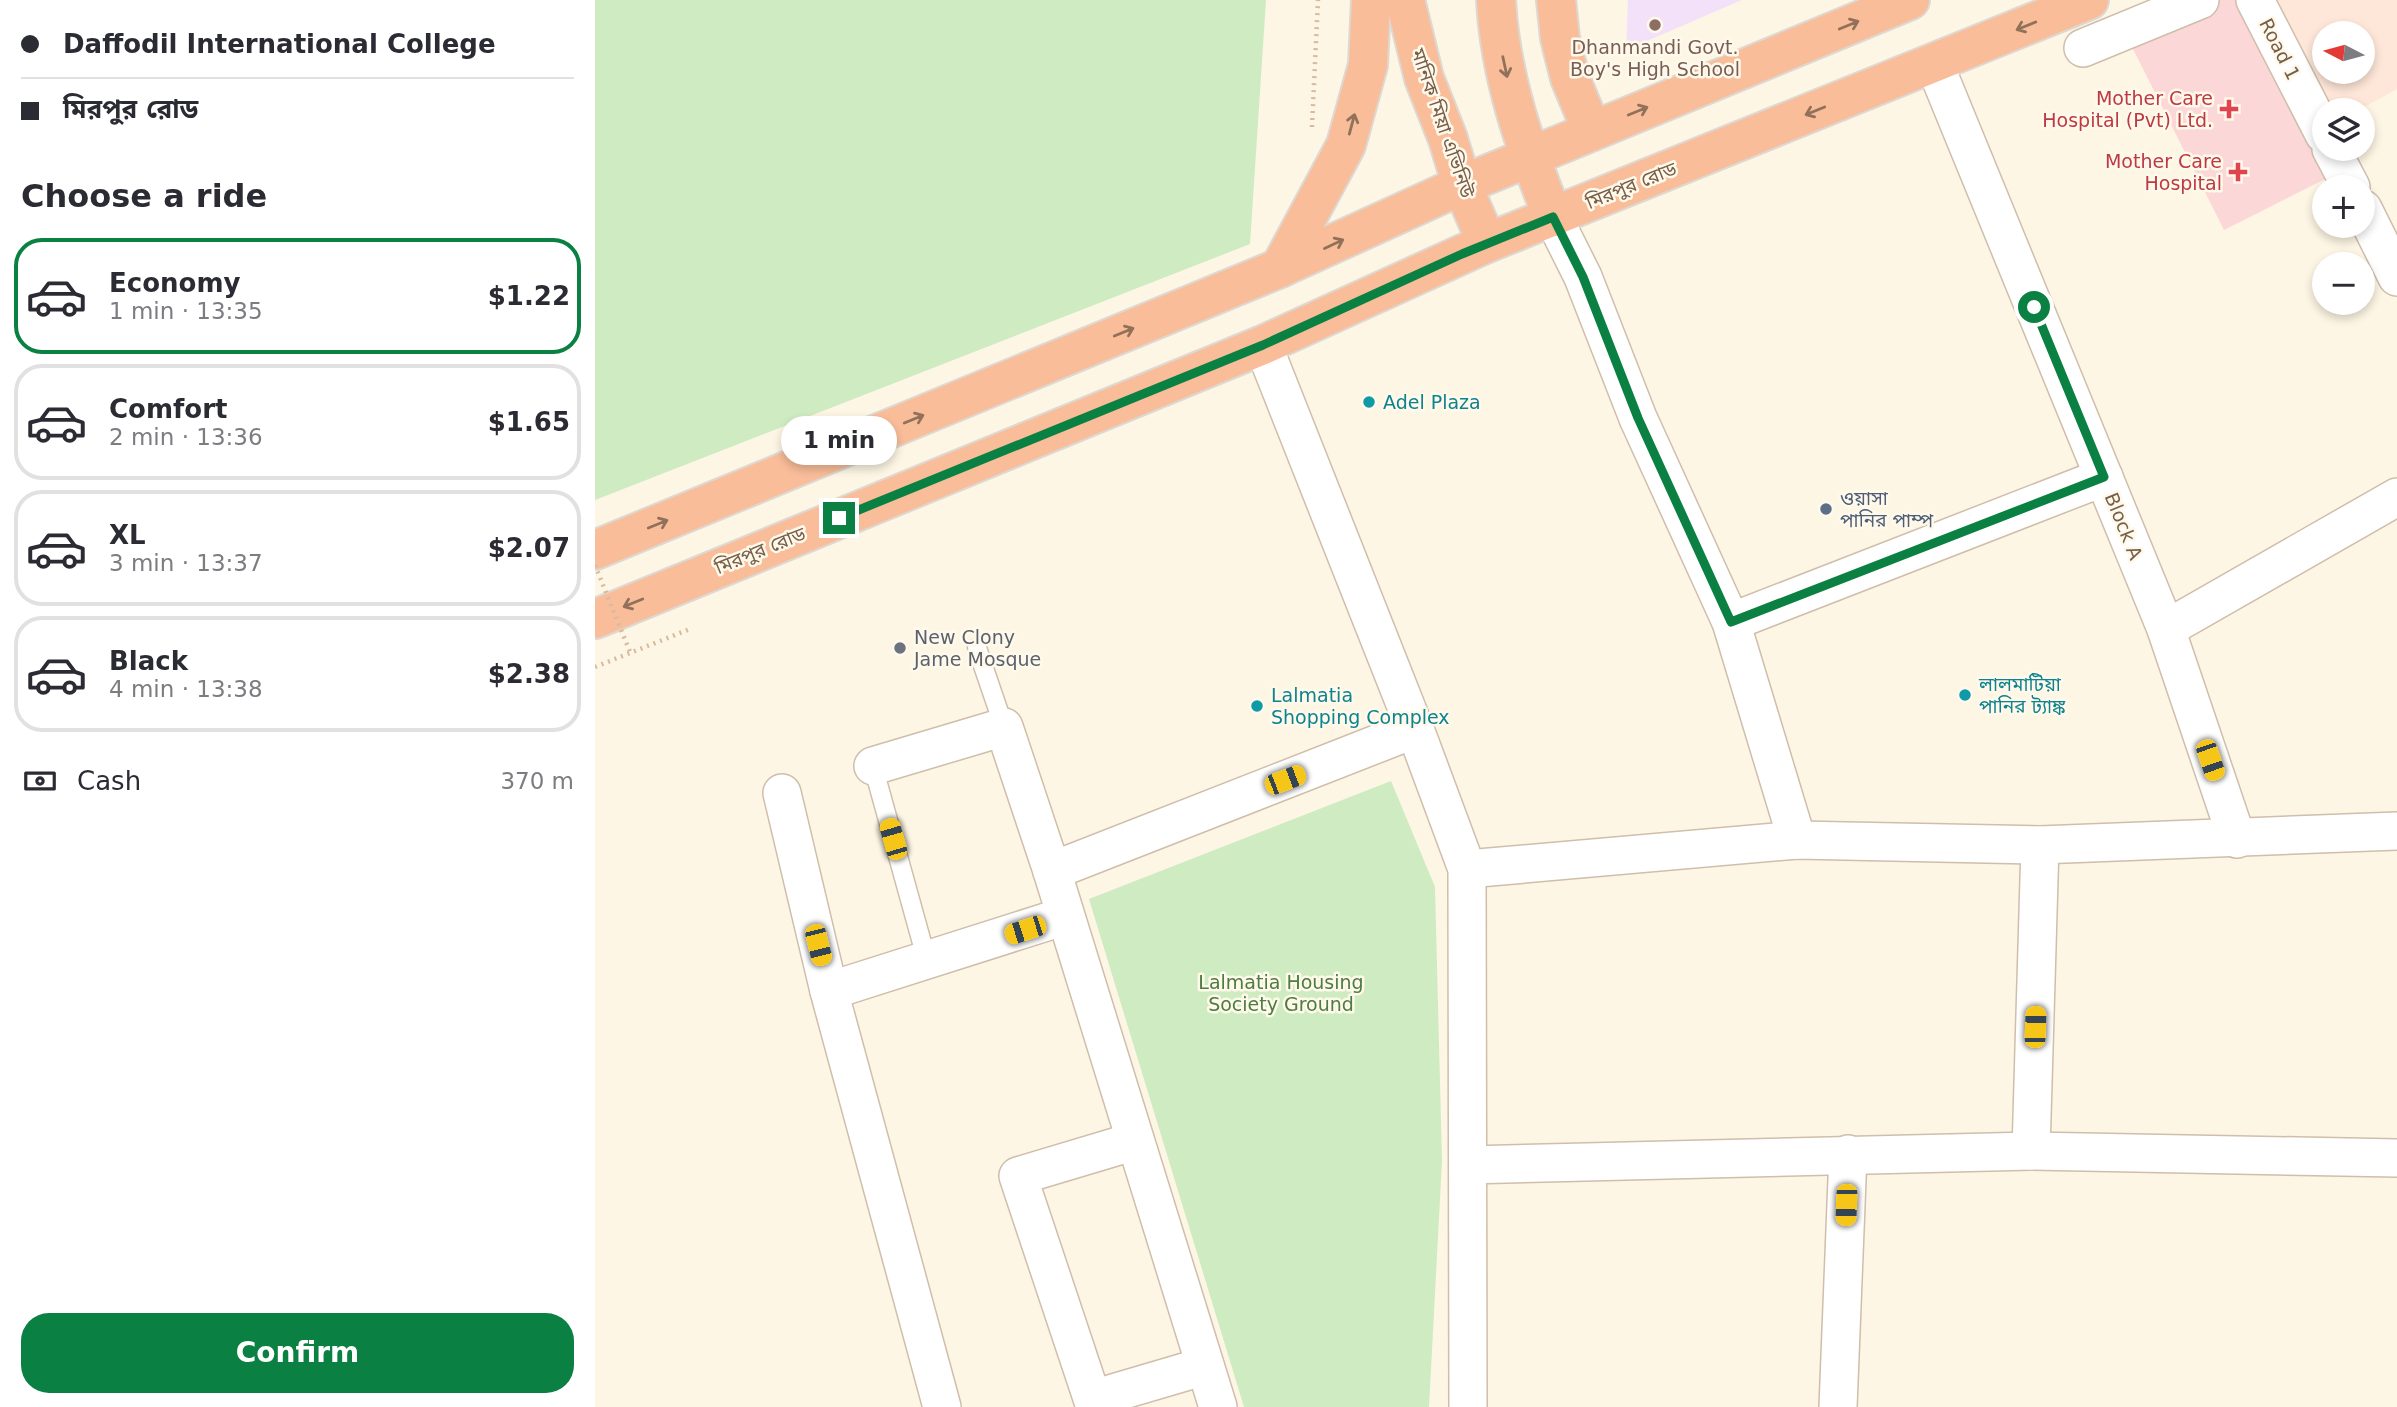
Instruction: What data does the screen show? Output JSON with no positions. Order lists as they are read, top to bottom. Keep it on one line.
{"streets":{"highway":["মানিক মিয়া এভিনিউ","মিরপুর রোড"],"street":["Road 1","Block A"]},"crossings":[["মানিক মিয়া এভিনিউ","মিরপুর রোড"],["মিরপুর রোড","Block A"]],"parks":["Lalmatia Housing Society Ground"],"places":{"other":["Dhanmandi Govt. Boy's High School","Adel Plaza","ওয়াসা পানির পাম্প","New Clony Jame Mosque","লালমাটিয়া পানির ট্যাঙ্ক","Lalmatia Shopping Complex"],"health":["Mother Care Hospital (Pvt) Ltd.","Mother Care Hospital"]},"north":"left","page":{"banner":["Daffodil International College","মিরপুর রোড"],"map_buttons":["+","−"],"heading":"Choose a ride","list":[{"name":"Economy","note":"1 min · 13:35","value":"$1.22"},{"name":"Comfort","note":"2 min · 13:36","value":"$1.65"},{"name":"XL","note":"3 min · 13:37","value":"$2.07"},{"name":"Black","note":"4 min · 13:38","value":"$2.38"}],"bubble":"1 min","pay":["Cash","370 m"],"buttons":"Confirm"}}
